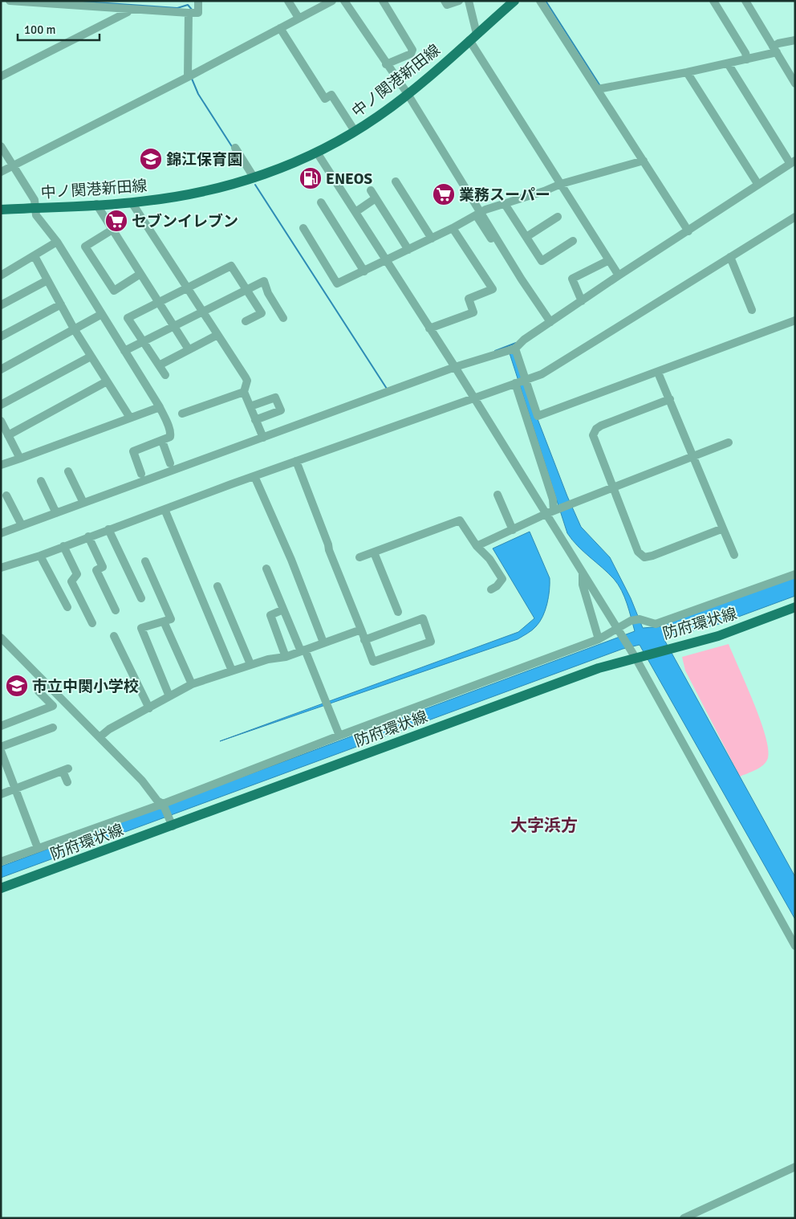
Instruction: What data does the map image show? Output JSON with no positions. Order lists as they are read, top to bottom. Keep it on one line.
{"streets":{"main road":["中ノ関港新田線","防府環状線"]},"districts":["大字浜方"],"places":{"school or university":["錦江保育園","市立中関小学校"],"fuel station":["ENEOS"],"supermarket":["業務スーパー","セブンイレブン"]},"scale_bar":"100 m"}
